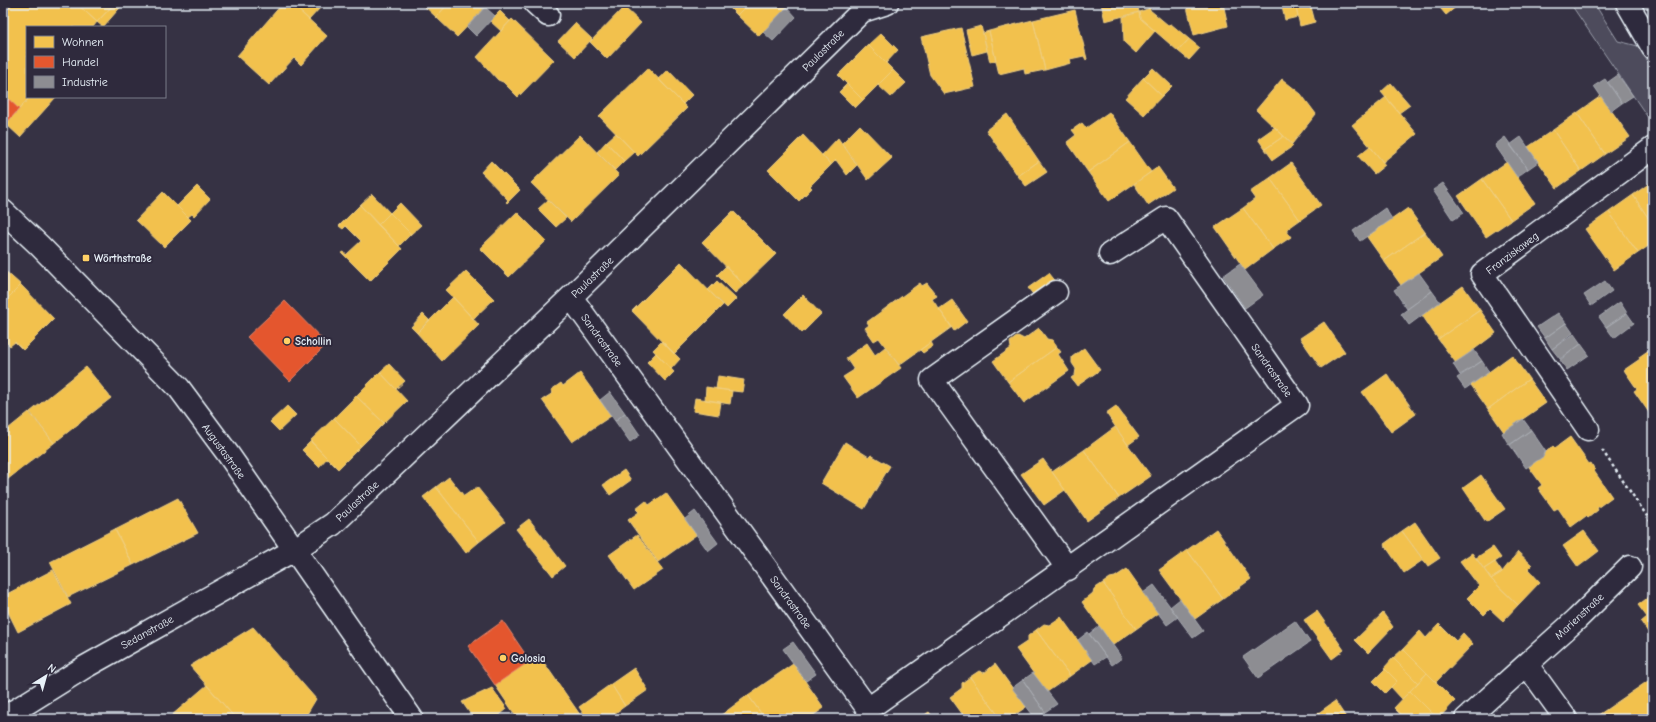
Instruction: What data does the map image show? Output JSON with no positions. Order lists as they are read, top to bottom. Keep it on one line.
{"streets":{"street":["Paulastraße","Franziskaweg","Sandrastraße","Augustastraße","Marienstraße","Sedanstraße"]},"crossings":[["Paulastraße","Sandrastraße"],["Paulastraße","Augustastraße"],["Paulastraße","Sedanstraße"],["Augustastraße","Sedanstraße"]],"places":{"transit":["Wörthstraße"],"other":["Schollin","Golosia"]},"legend":["Wohnen","Handel","Industrie"],"north":"top right"}
